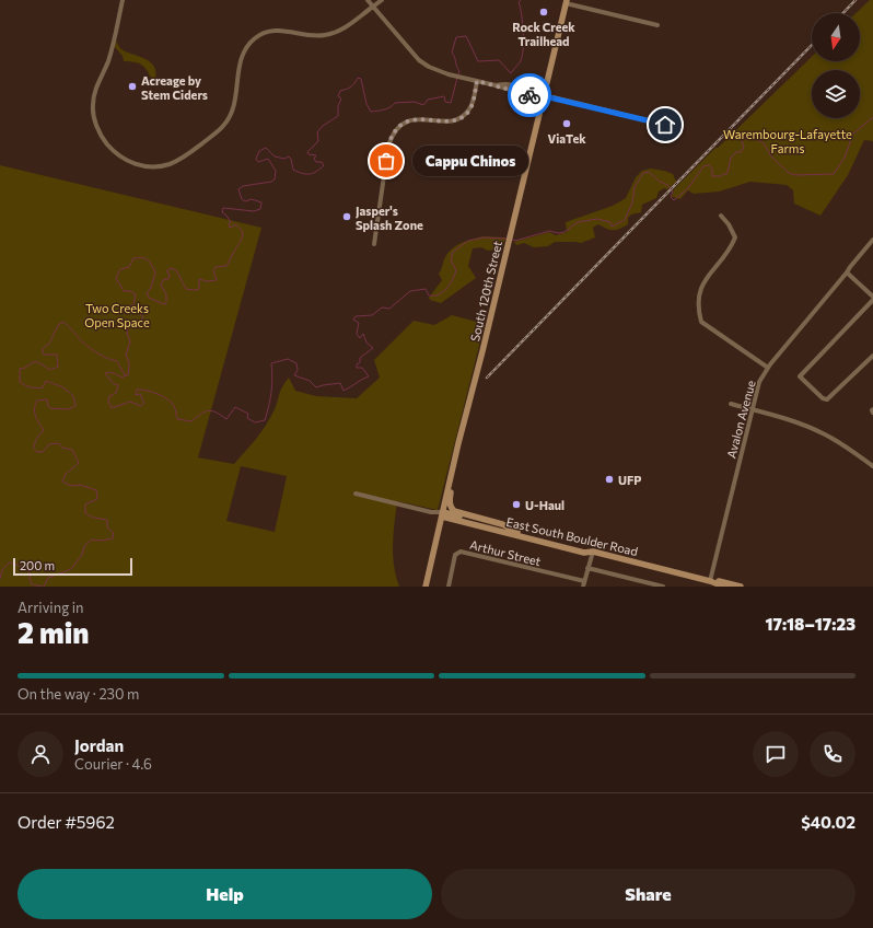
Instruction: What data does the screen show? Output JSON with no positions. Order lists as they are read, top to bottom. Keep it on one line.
{"streets":{"main road":["South 120th Street","East South Boulder Road"],"street":["Avalon Avenue","Arthur Street"]},"crossings":[["South 120th Street","East South Boulder Road"],["Avalon Avenue","East South Boulder Road"]],"parks":["Warembourg-Lafayette Farms","Two Creeks Open Space"],"places":["Rock Creek Trailhead","Acreage by Stem Ciders","ViaTek","Cappu Chinos","Jasper's Splash Zone","UFP","U-Haul"],"scale_bar":"200 m","north":"bottom","page":{"bubble":"Cappu Chinos","scale":"200 m","heading":["2 min","Arriving in","17:18–17:23"],"panel":["Jordan","Courier · 4.6","Order #5962","$40.02"],"bar":"On the way · 230 m","buttons":["Help","Share"]}}
